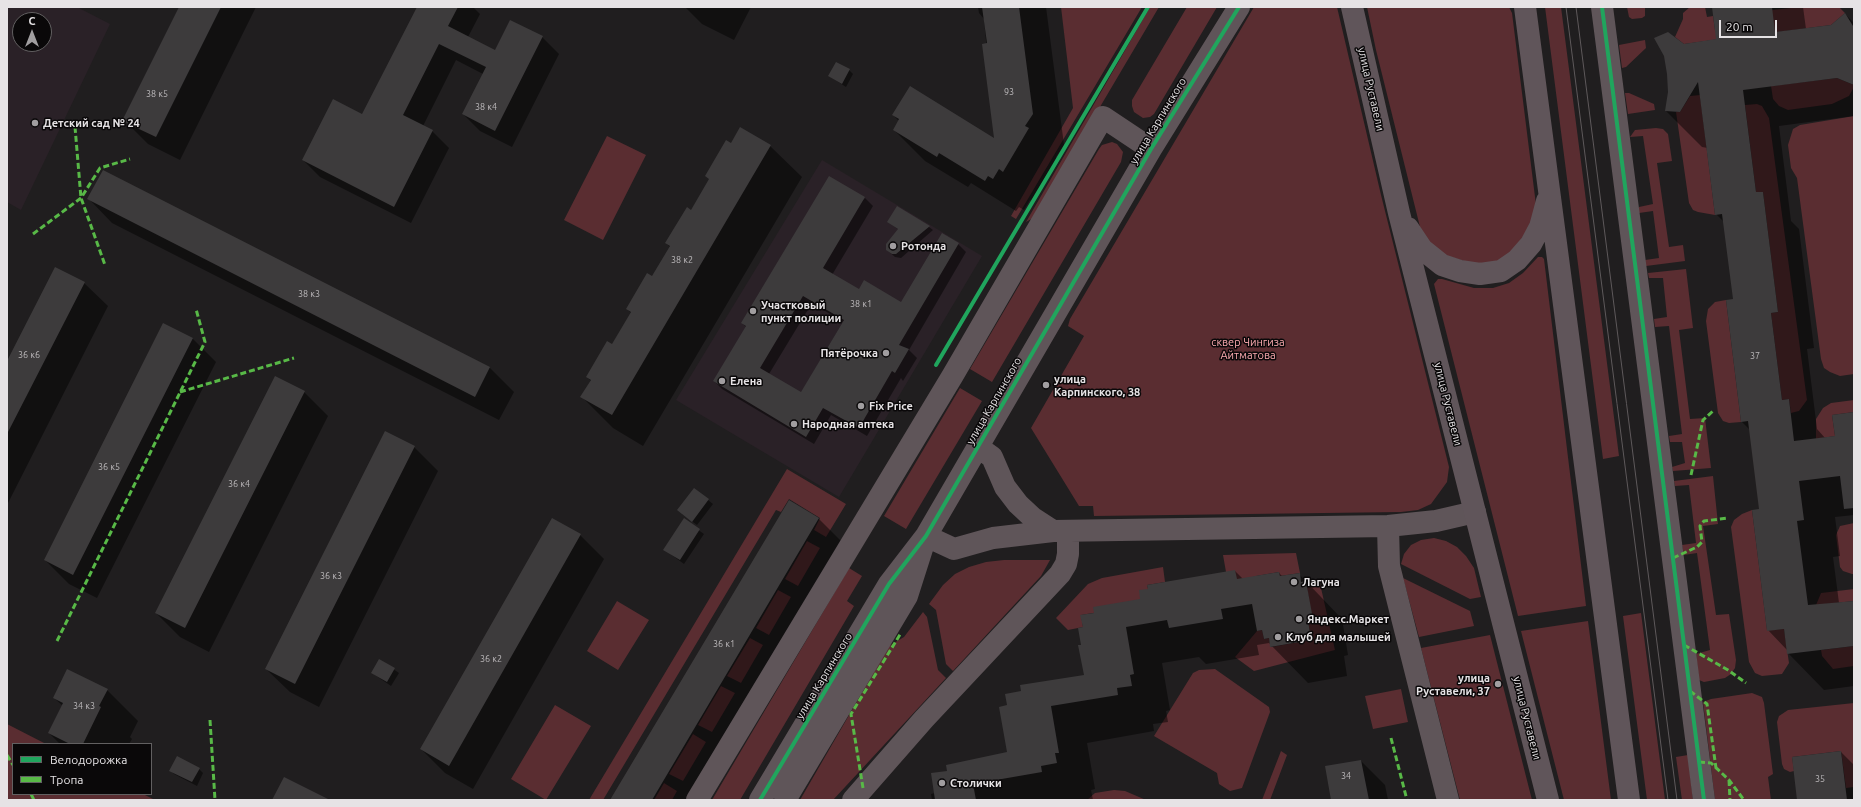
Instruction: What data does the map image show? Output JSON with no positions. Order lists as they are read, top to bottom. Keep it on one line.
{"streets":{"main road":["улица Руставели"],"street":["улица Карпинского"]},"parks":["сквер Чингиза Айтматова"],"places":["Детский сад № 24","Ротонда","Участковый пункт полиции","Пятёрочка","Елена","улица Карпинского, 38","Fix Price","Народная аптека","Лагуна","Яндекс.Маркет","Клуб для малышей","улица Руставели, 37","Столички"],"house_numbers":["93","38 к5","38 к4","38 к2","38 к3","38 к1","36 к6","37","36 к5","36 к4","36 к3","36 к1","36 к2","34 к3","34","35"],"legend":["Велодорожка","Тропа"],"scale_bar":"20 m","north":"top"}
